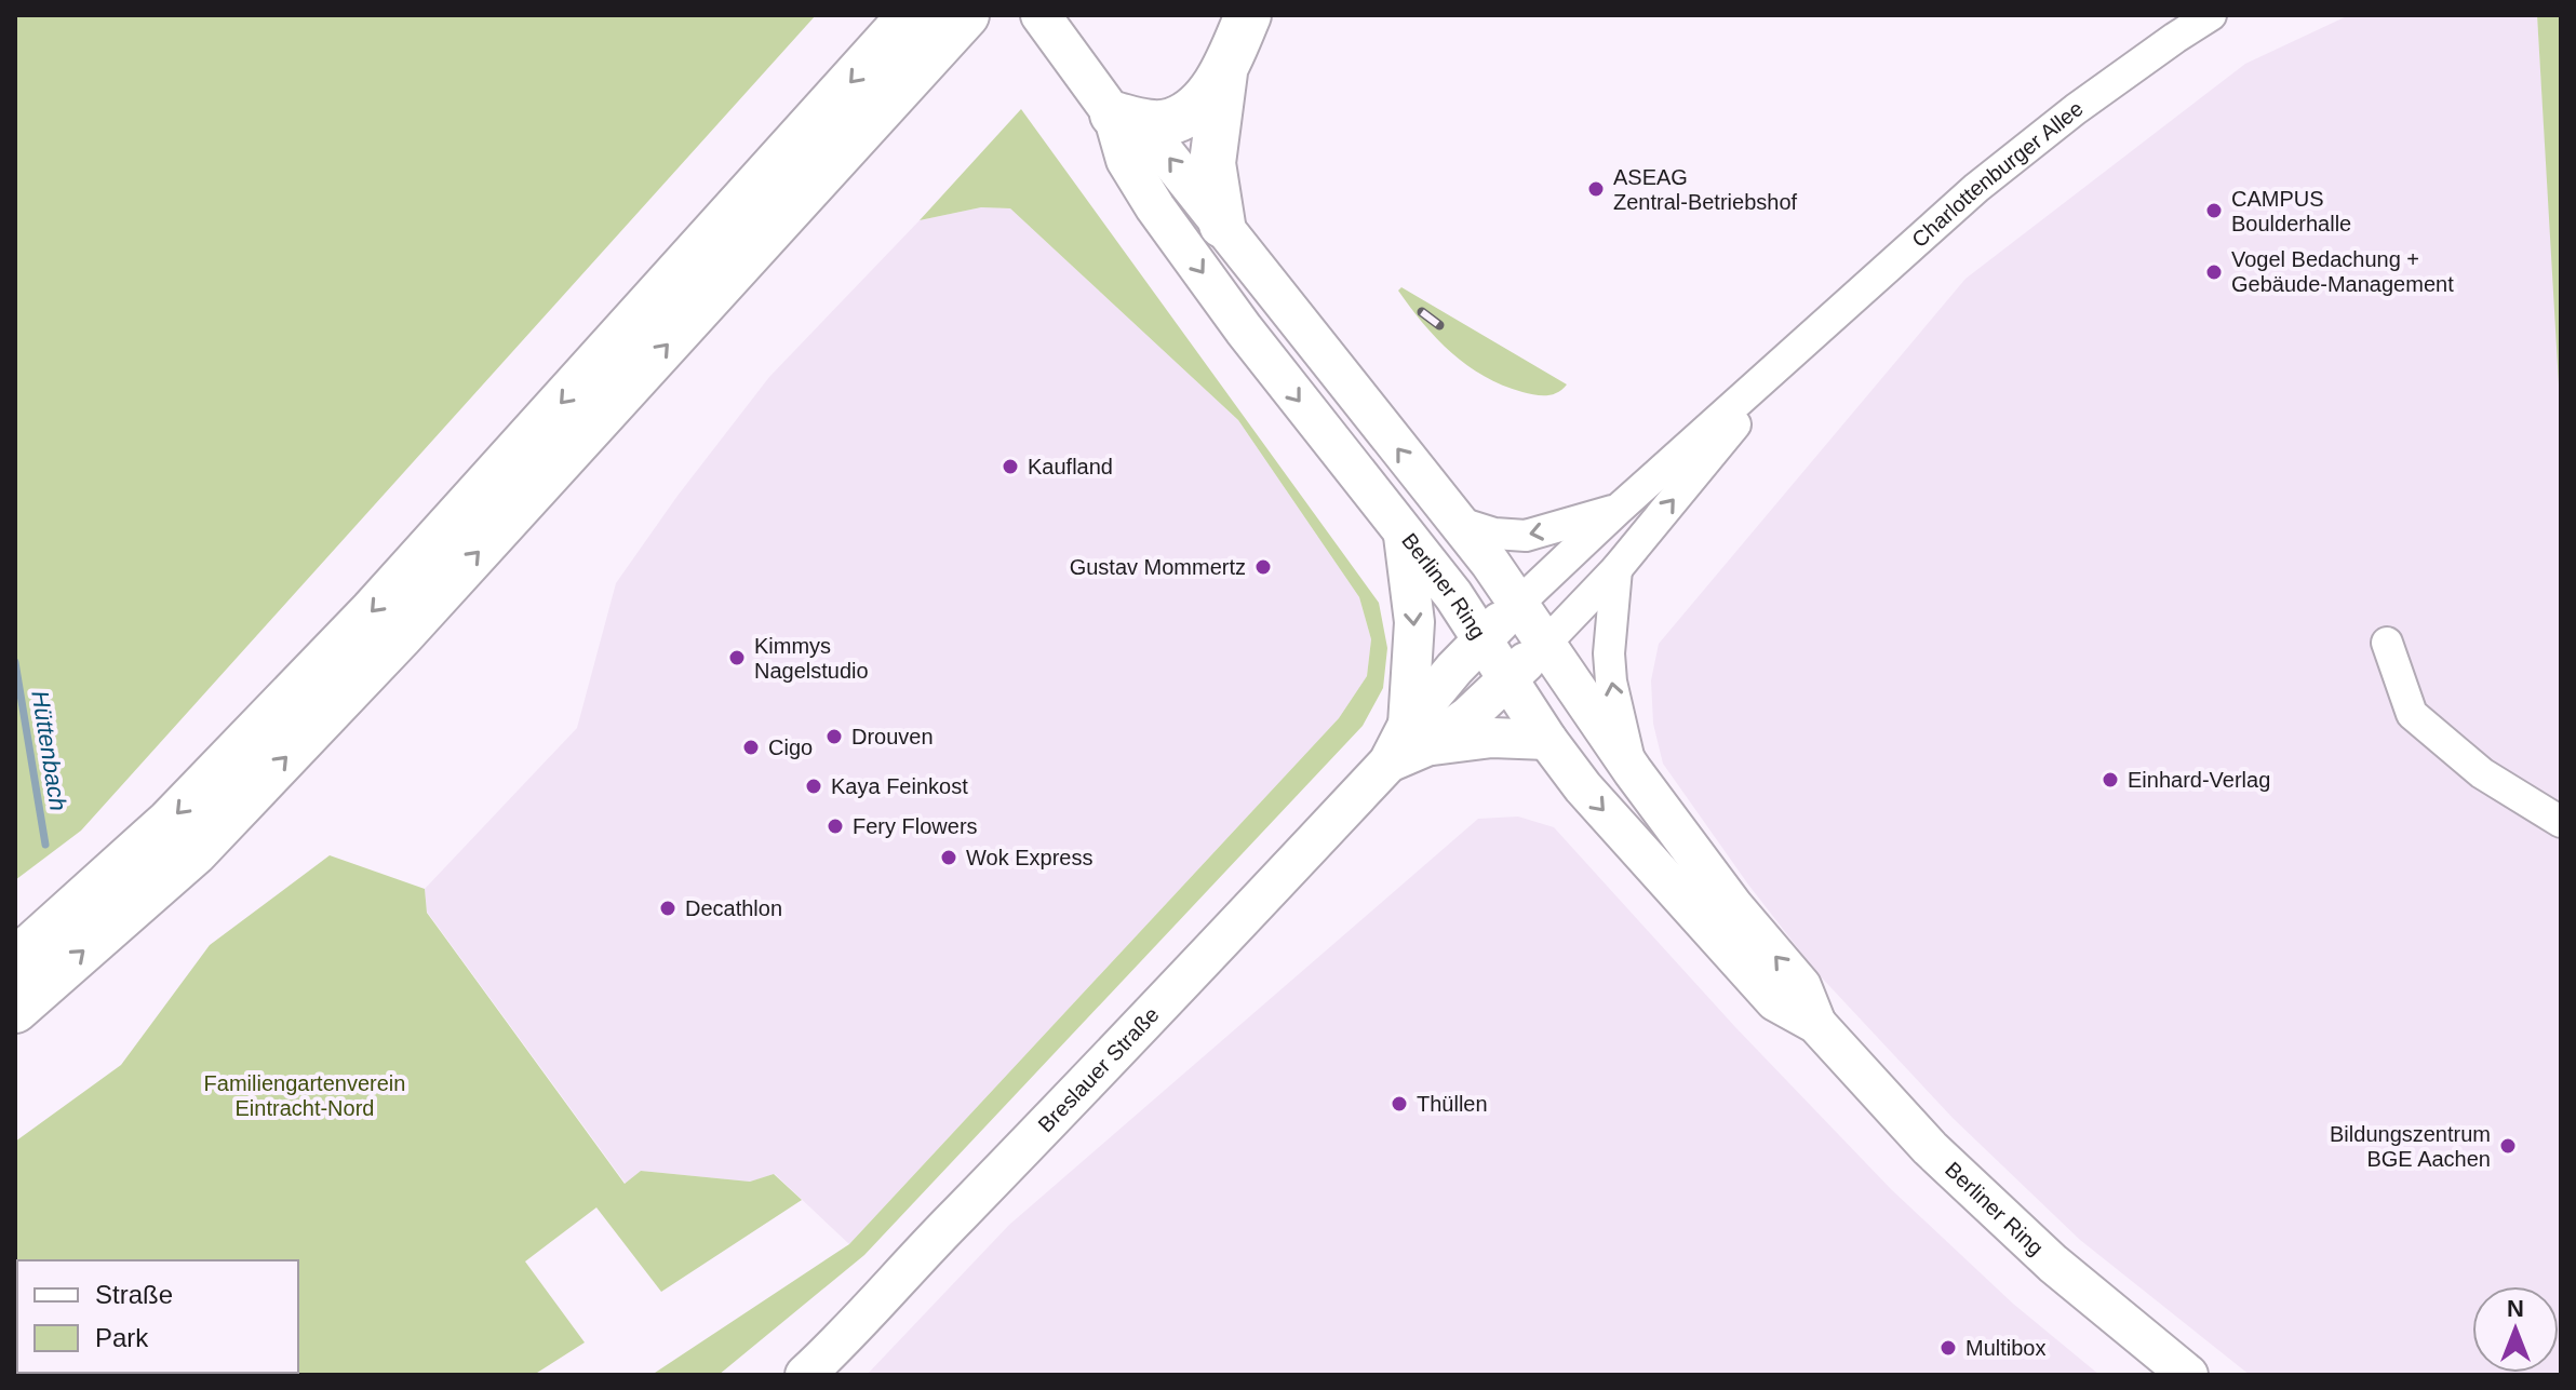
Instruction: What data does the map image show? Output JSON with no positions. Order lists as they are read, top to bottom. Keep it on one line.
{"streets":{"main road":["Charlottenburger Allee","Berliner Ring","Breslauer Straße"]},"crossings":[["Charlottenburger Allee","Berliner Ring"],["Charlottenburger Allee","Breslauer Straße"],["Berliner Ring","Breslauer Straße"]],"water":["Hüttenbach"],"parks":["Familiengartenverein Eintracht-Nord"],"places":["ASEAG Zentral-Betriebshof","CAMPUS Boulderhalle","Vogel Bedachung + Gebäude-Management","Kaufland","Gustav Mommertz","Kimmys Nagelstudio","Drouven","Cigo","Einhard-Verlag","Kaya Feinkost","Fery Flowers","Wok Express","Decathlon","Thüllen","Bildungszentrum BGE Aachen","Multibox"],"legend":["Straße","Park"],"north":"top"}
